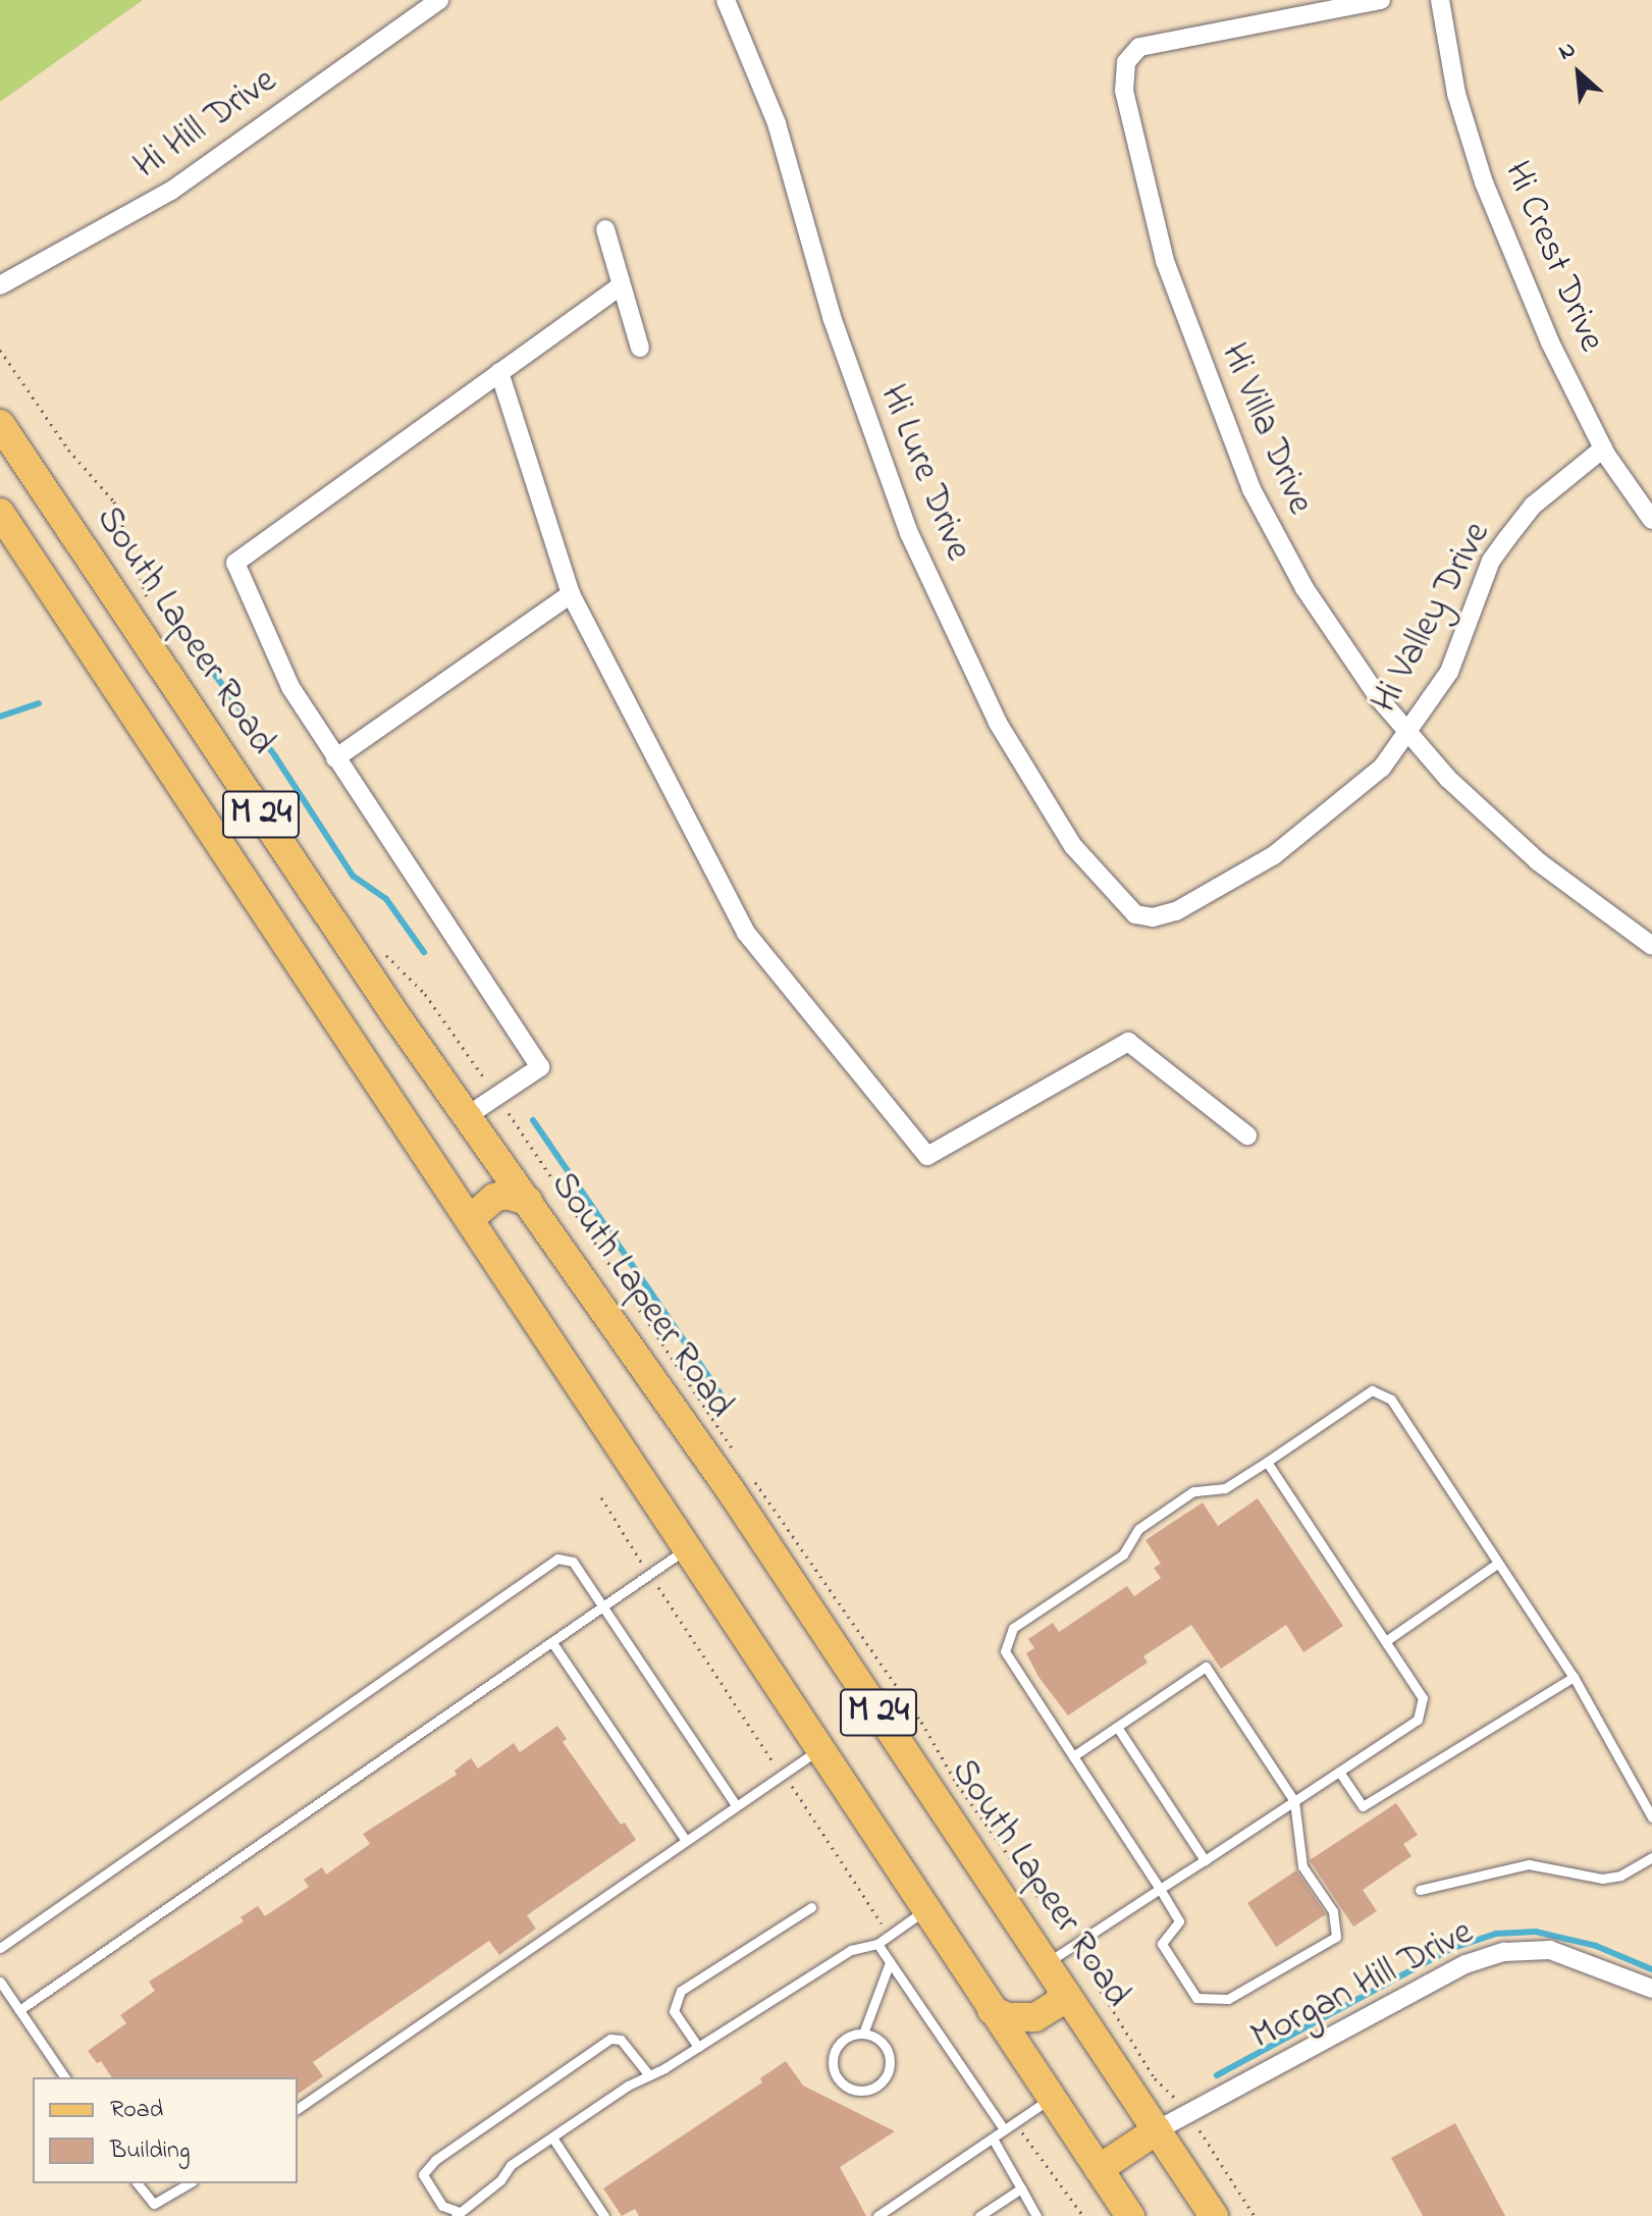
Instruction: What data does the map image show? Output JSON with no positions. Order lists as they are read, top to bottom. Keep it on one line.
{"streets":{"main road":["South Lapeer Road","M 24"],"street":["Hi Hill Drive","Hi Crest Drive","Hi Villa Drive","Hi Lure Drive","Hi Valley Drive","Morgan Hill Drive"]},"crossings":[["Hi Crest Drive","Hi Valley Drive"],["Hi Villa Drive","Hi Valley Drive"],["Hi Lure Drive","Hi Valley Drive"],["South Lapeer Road","Morgan Hill Drive"]],"legend":["Road","Building"],"north":"top left"}
